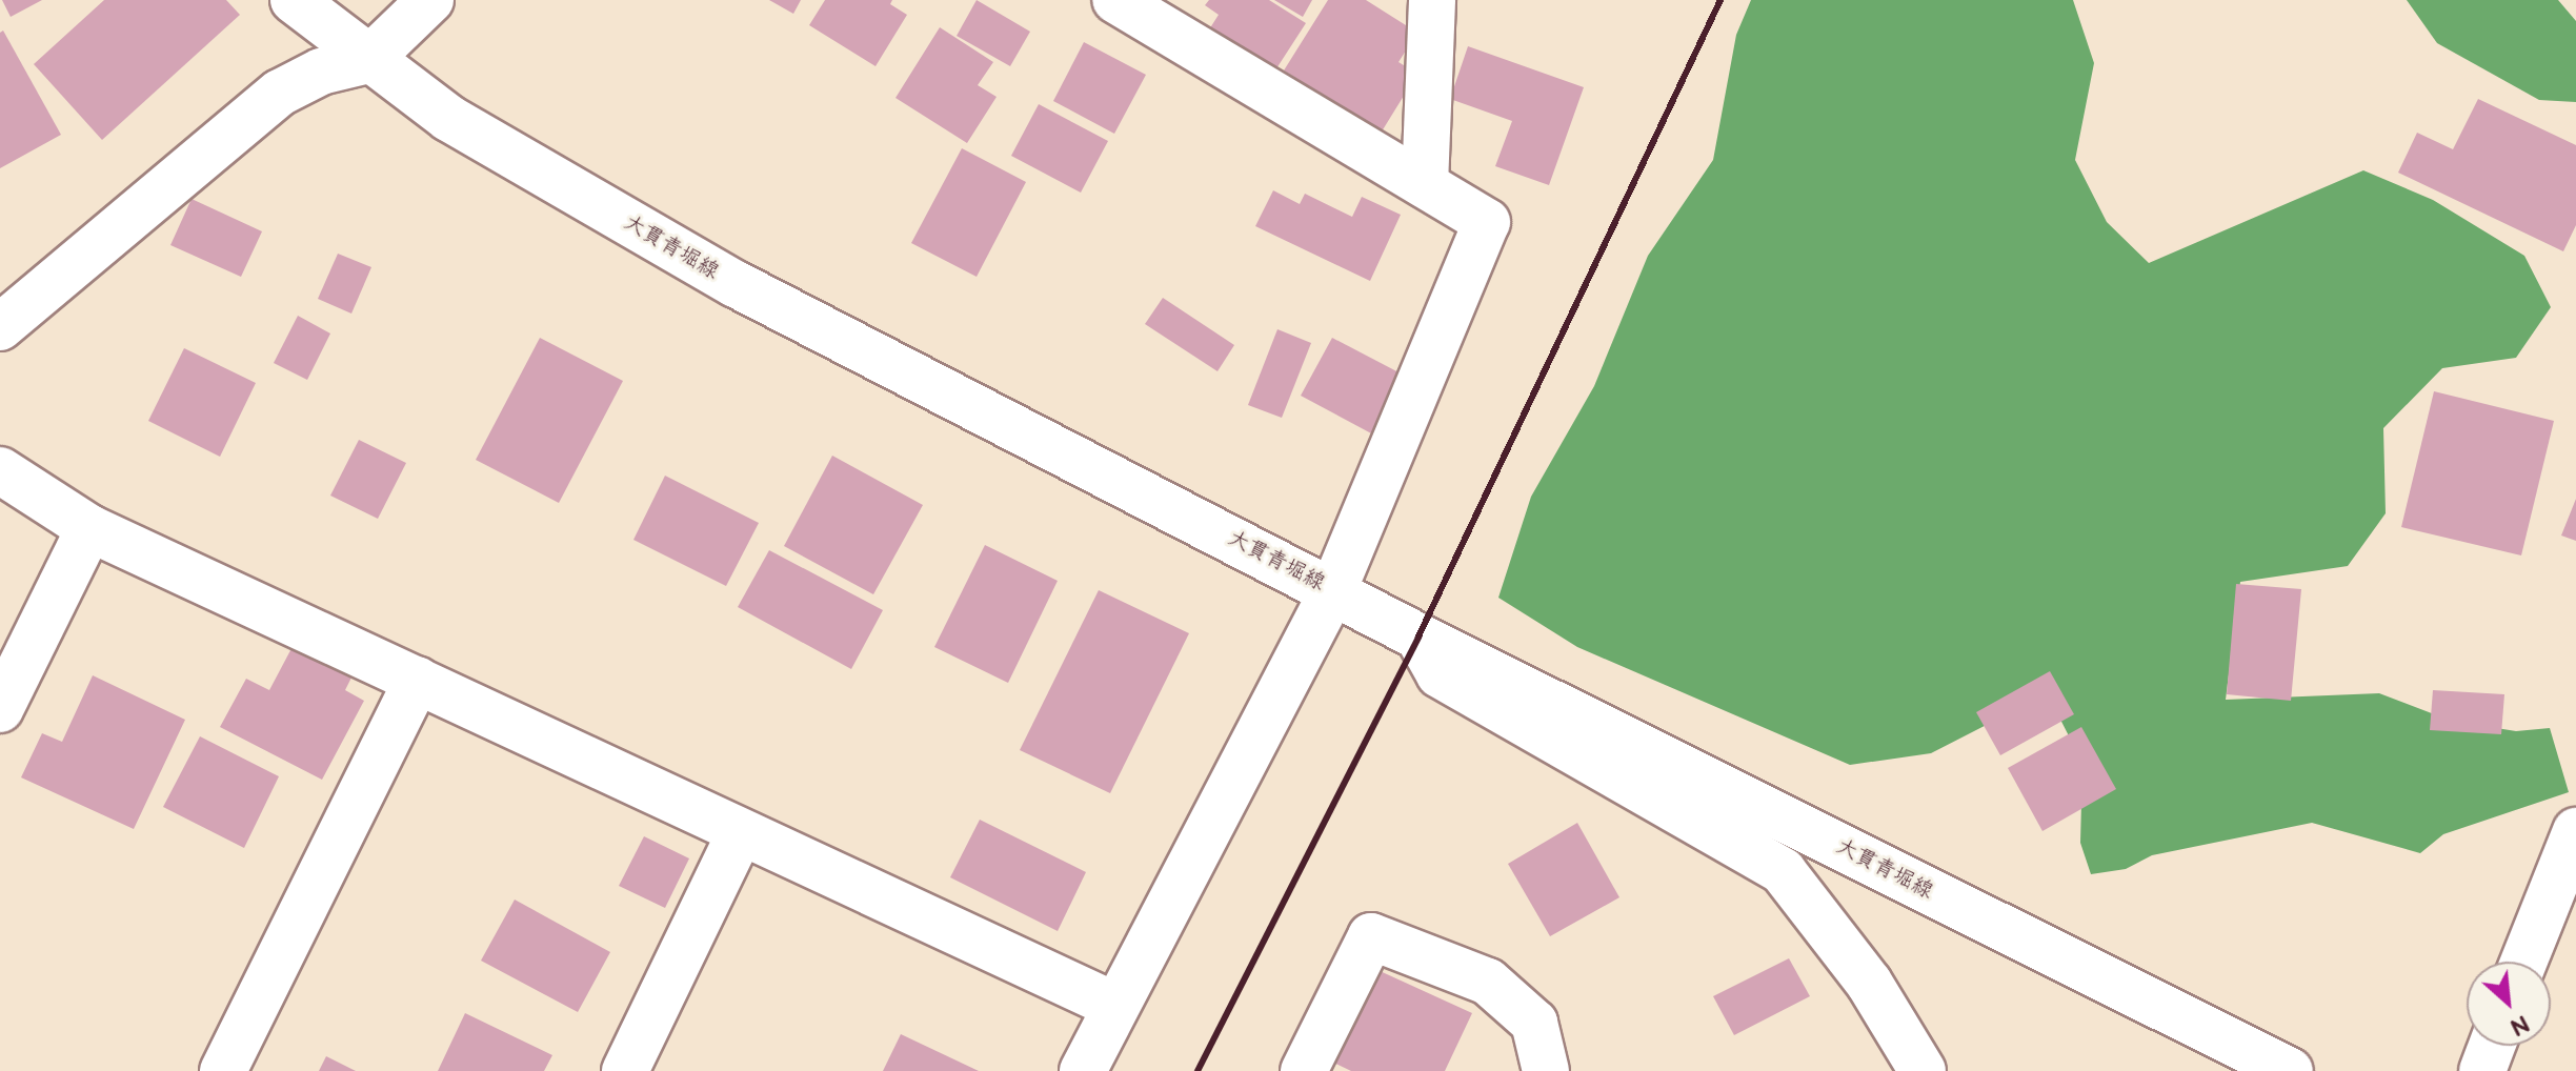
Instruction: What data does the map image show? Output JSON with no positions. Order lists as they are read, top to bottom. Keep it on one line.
{"streets":{"main road":["大貫青堀線"]},"north":"bottom right"}
